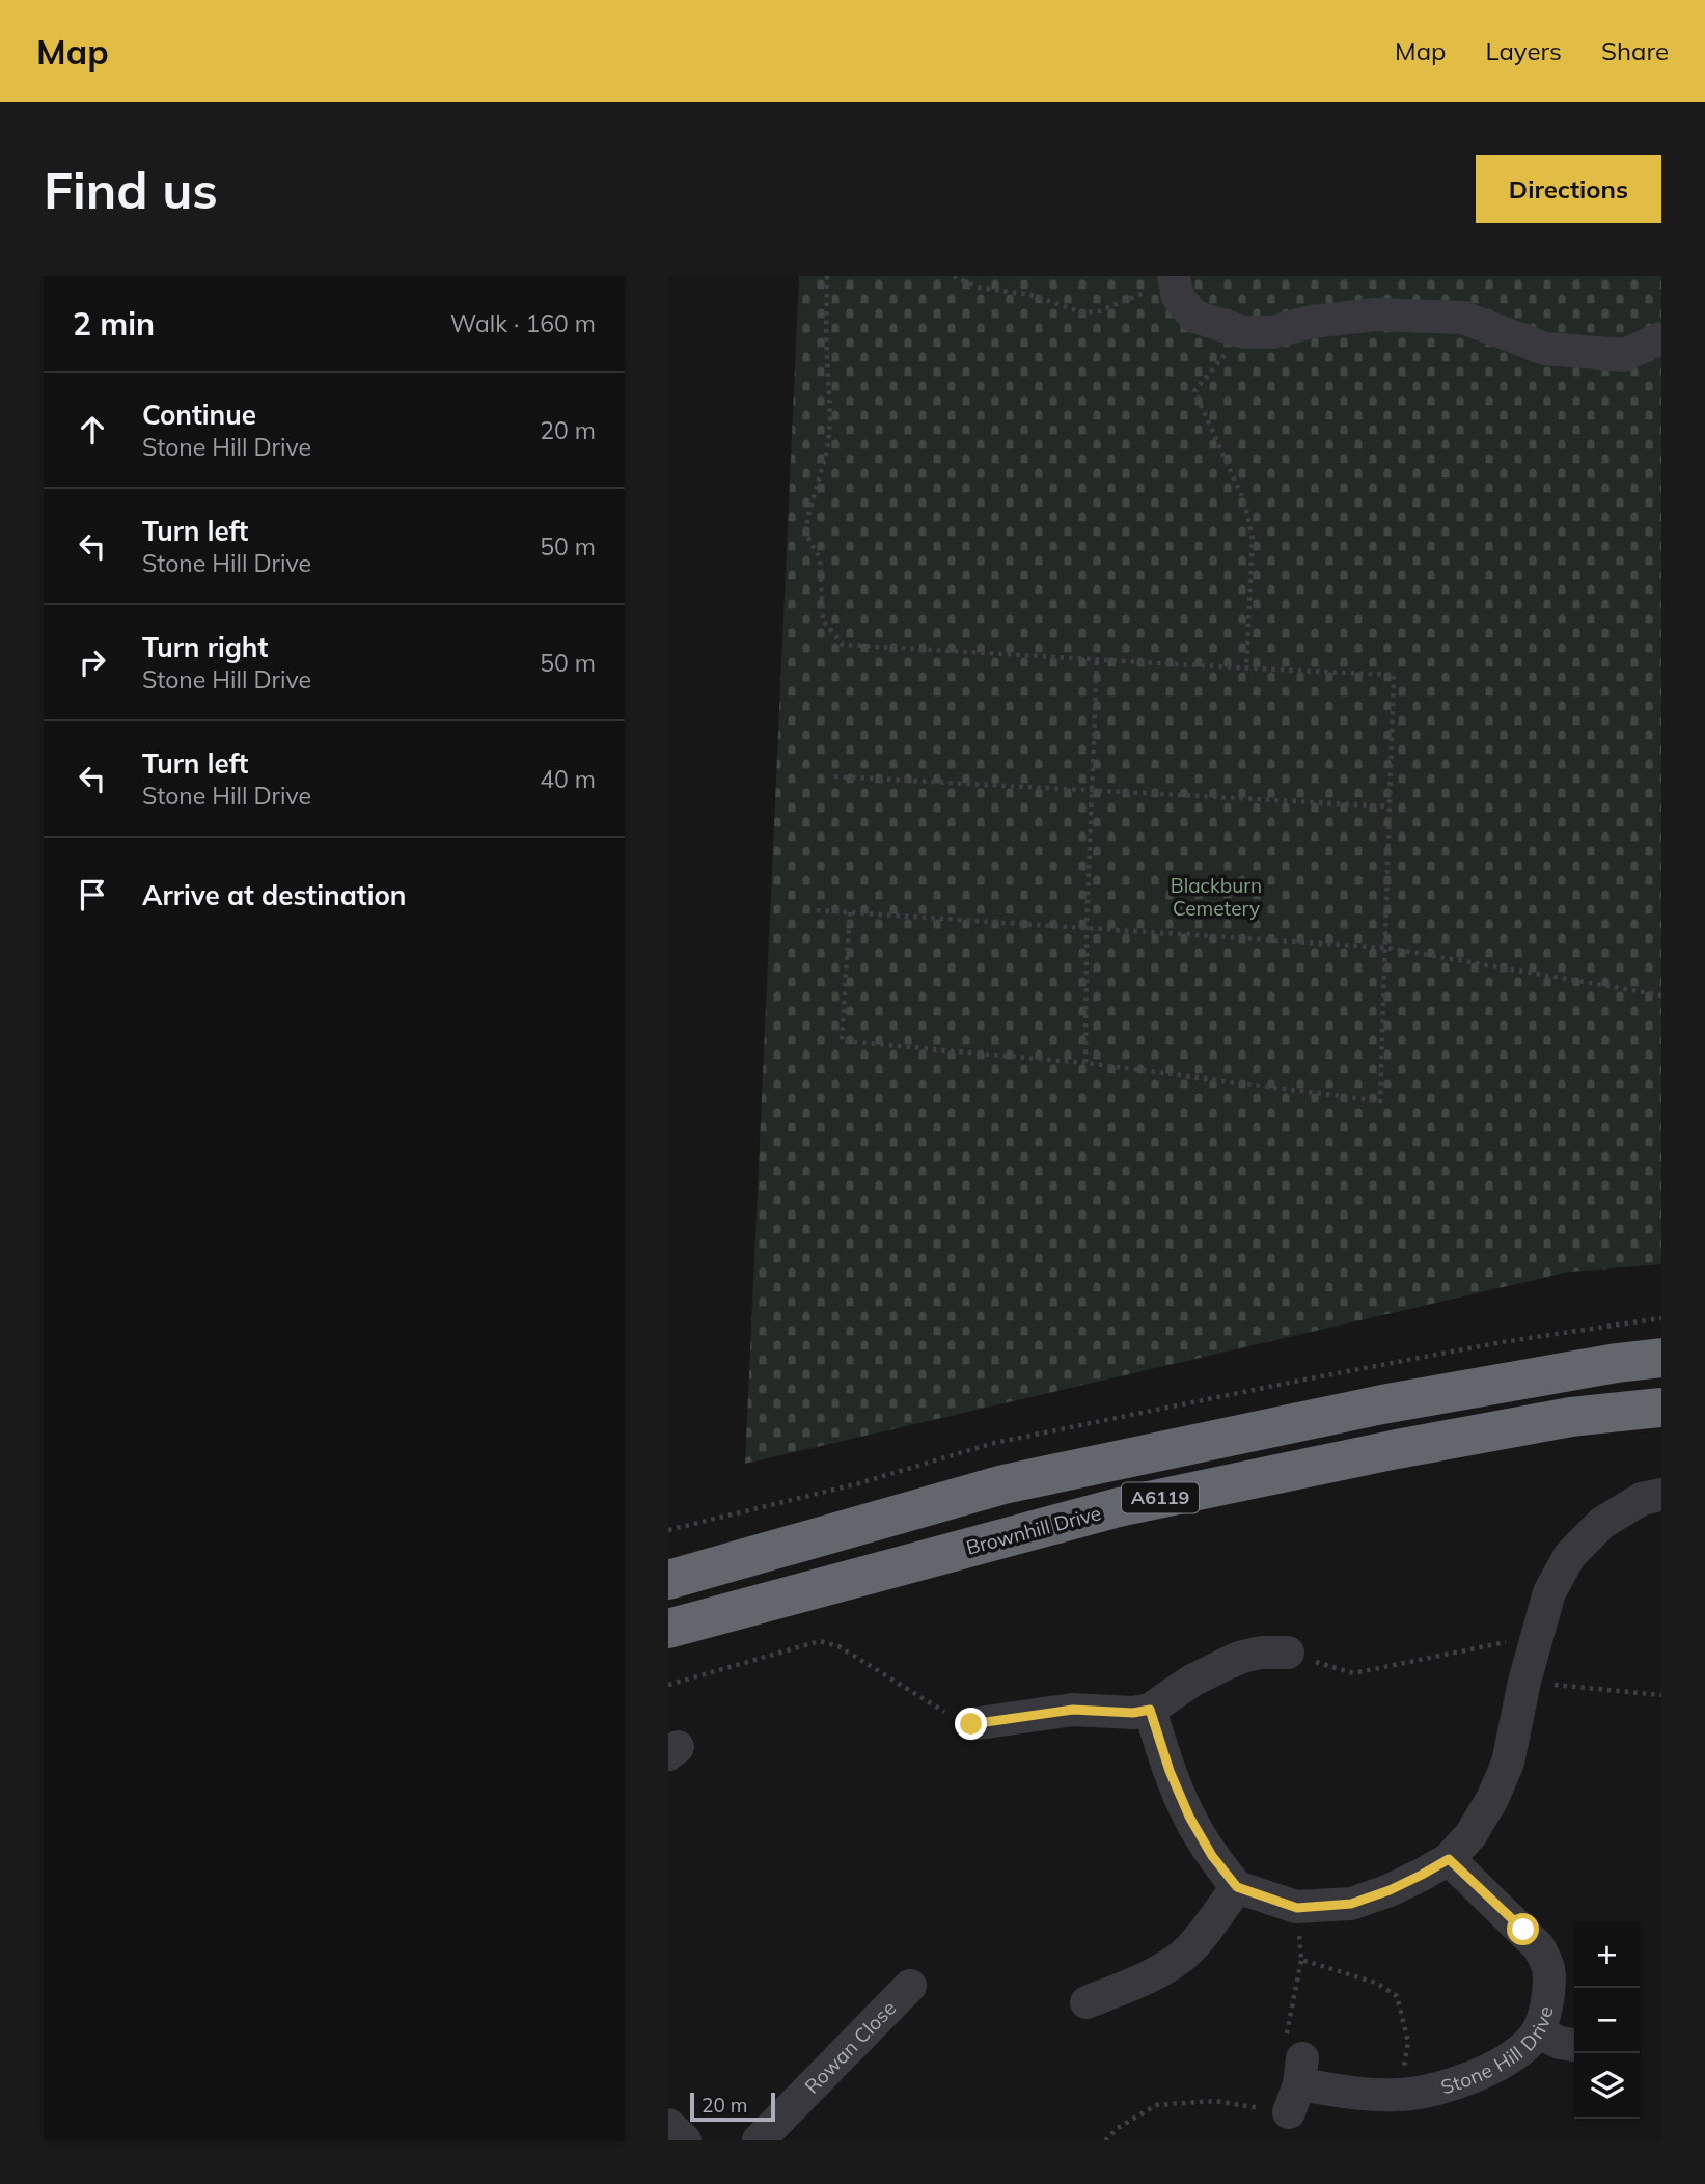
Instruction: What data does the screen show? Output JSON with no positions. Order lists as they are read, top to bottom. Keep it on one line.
{"streets":{"highway":["A6119","Brownhill Drive"],"street":["Stone Hill Drive","Rowan Close"]},"parks":["Blackburn Cemetery"],"scale_bar":"20 m","page":{"header":"Map","nav":["Map","Layers","Share"],"buttons":"Directions","title":"Find us","heading":["2 min","Walk · 160 m"],"list":[["Continue","Stone Hill Drive","20 m"],["Turn left","Stone Hill Drive","50 m"],["Turn right","Stone Hill Drive","50 m"],["Turn left","Stone Hill Drive","40 m"],"Arrive at destination"],"map_buttons":["+","−"],"scale":"20 m"}}
